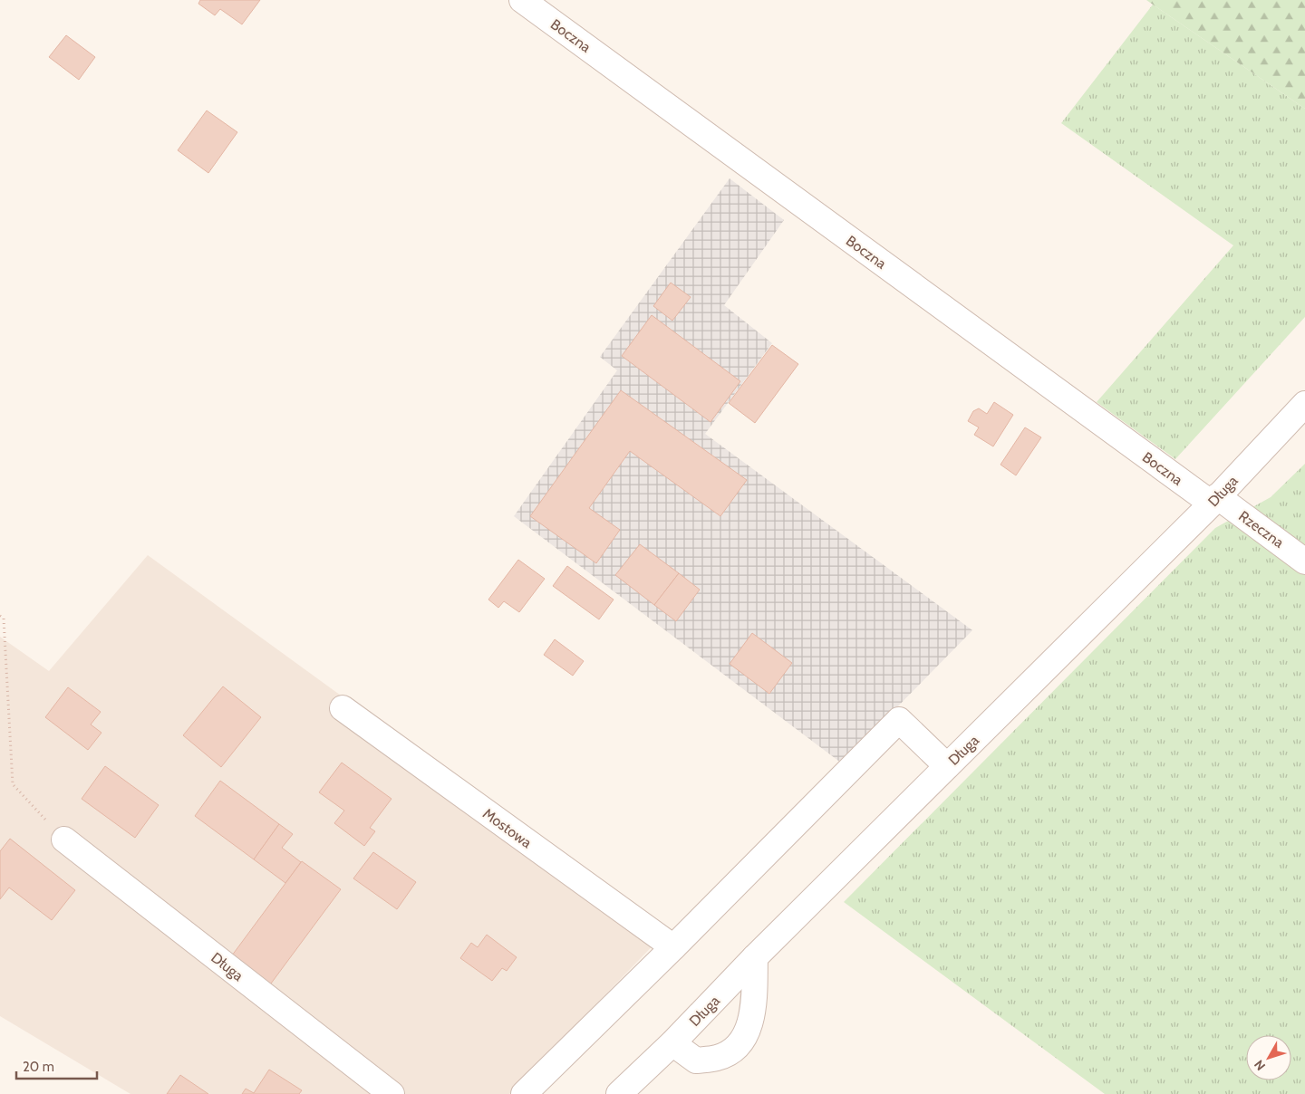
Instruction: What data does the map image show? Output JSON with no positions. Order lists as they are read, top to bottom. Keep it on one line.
{"streets":{"street":["Boczna","Długa","Rzeczna","Mostowa"]},"crossings":[["Boczna","Długa"],["Boczna","Rzeczna"],["Długa","Rzeczna"]],"scale_bar":"20 m","north":"bottom left"}
